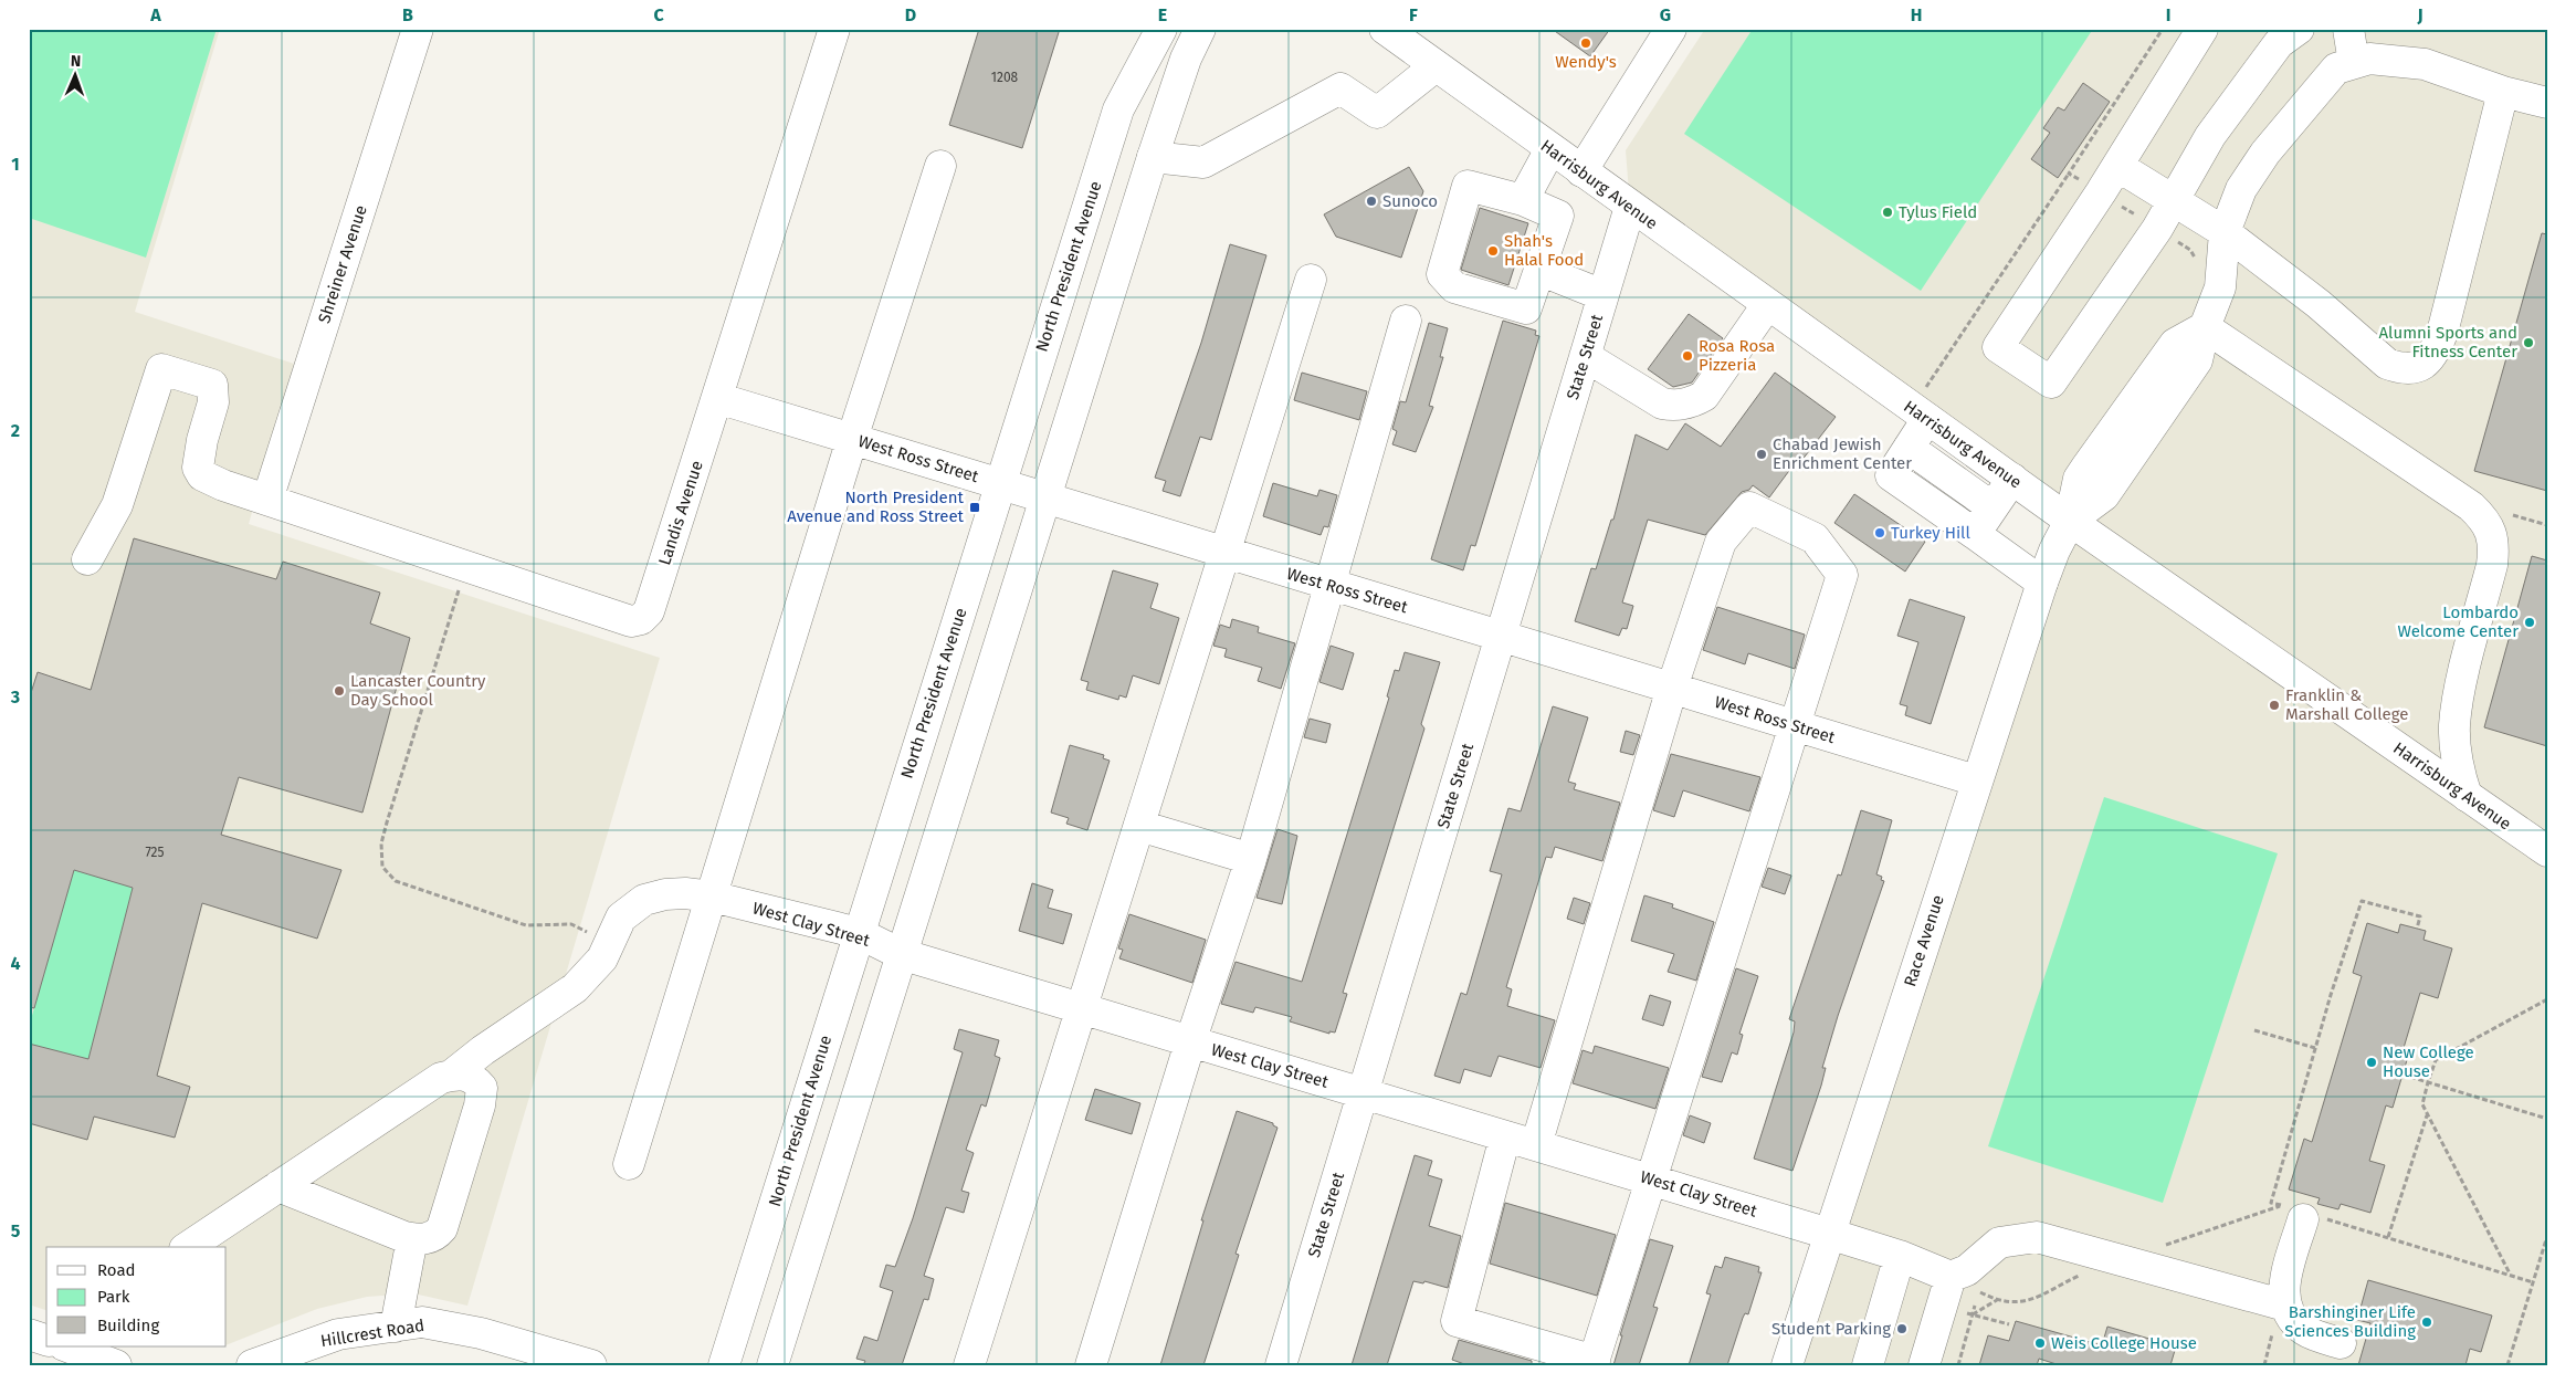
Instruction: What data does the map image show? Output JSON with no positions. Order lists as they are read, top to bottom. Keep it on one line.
{"streets":{"street":["Harrisburg Avenue","Shreiner Avenue","North President Avenue","State Street","West Ross Street","Landis Avenue","West Clay Street","Race Avenue","Hillcrest Road"]},"crossings":[["Harrisburg Avenue","State Street"],["Harrisburg Avenue","Race Avenue"],["Shreiner Avenue","Landis Avenue"],["North President Avenue","West Ross Street"],["North President Avenue","West Clay Street"],["State Street","West Ross Street"],["State Street","West Clay Street"],["West Ross Street","Landis Avenue"],["West Ross Street","Race Avenue"],["West Clay Street","Race Avenue"]],"places":{"other":["Wendy's","Sunoco","Tylus Field","Shah's Halal Food","Alumni Sports and Fitness Center","Rosa Rosa Pizzeria","Chabad Jewish Enrichment Center","Turkey Hill","Lombardo Welcome Center","Lancaster Country Day School","Franklin & Marshall College","New College House","Barshinginer Life Sciences Building","Student Parking","Weis College House"],"transit":["North President Avenue and Ross Street"]},"house_numbers":["1208","725"],"legend":["Road","Park","Building"],"north":"top","grid":{"columns":["A","B","C","D","E","F","G","H","I","J"],"rows":["1","2","3","4","5"]}}
